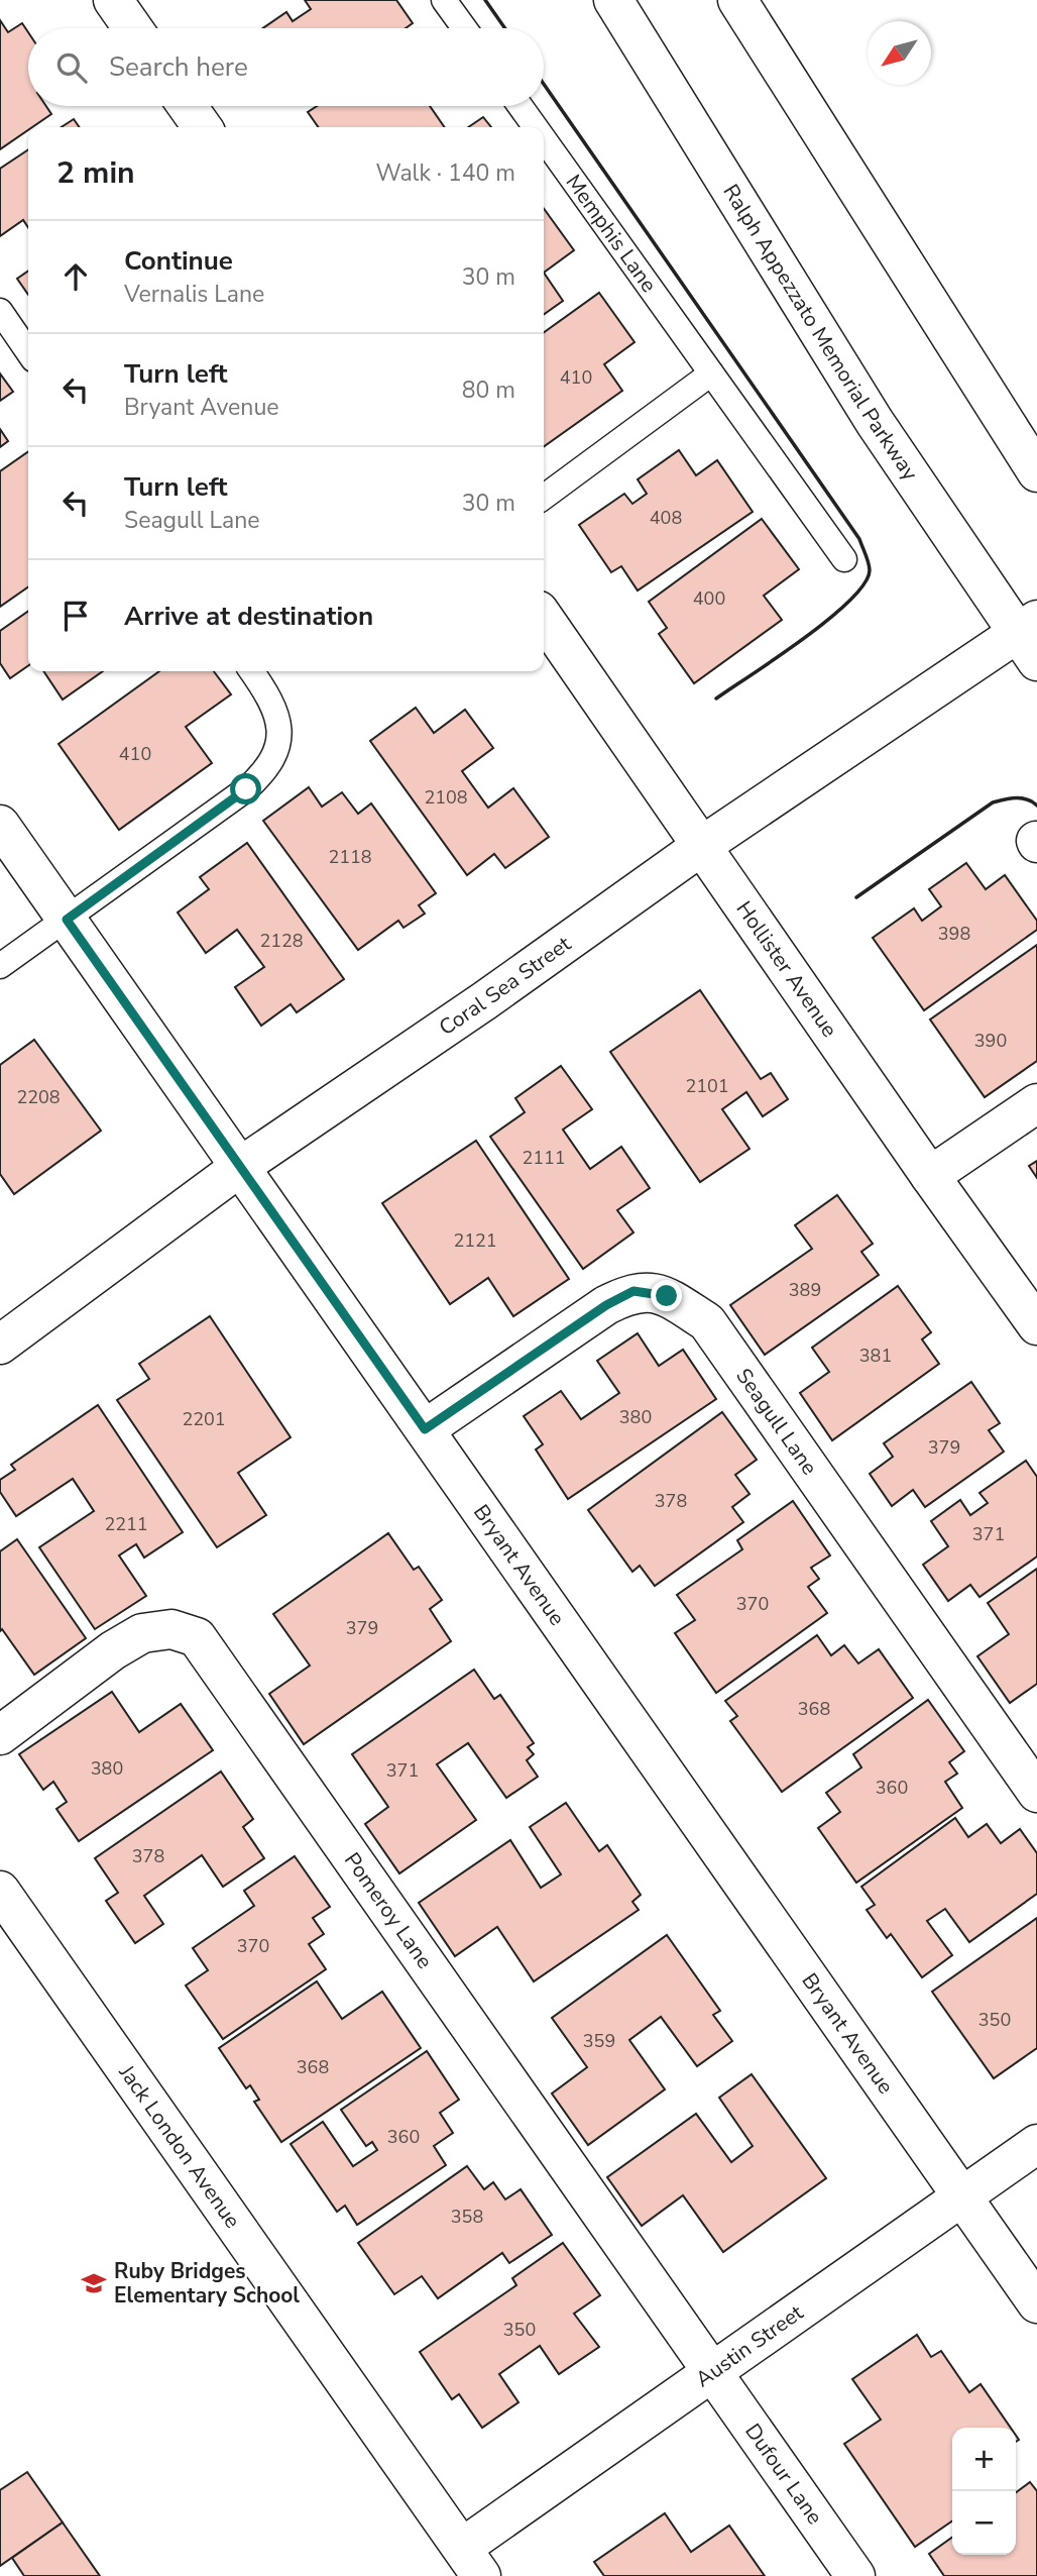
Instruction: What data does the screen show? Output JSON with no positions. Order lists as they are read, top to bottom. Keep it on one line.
{"streets":{"street":["Ralph Appezzato Memorial Parkway","Hollister Avenue","Coral Sea Street","Seagull Lane","Bryant Avenue","Pomeroy Lane","Jack London Avenue","Austin Street","Dufour Lane"],"lane":["Memphis Lane"]},"crossings":[["Ralph Appezzato Memorial Parkway","Coral Sea Street"],["Hollister Avenue","Coral Sea Street"],["Coral Sea Street","Bryant Avenue"],["Seagull Lane","Bryant Avenue"],["Bryant Avenue","Austin Street"],["Pomeroy Lane","Austin Street"],["Pomeroy Lane","Dufour Lane"],["Jack London Avenue","Austin Street"],["Austin Street","Dufour Lane"]],"places":{"school or university":["Ruby Bridges Elementary School"]},"house_numbers":["410","408","400","410","2108","2118","398","2128","390","2101","2208","2111","2121","389","381","380","2201","379","378","2211","371","370","379","368","380","371","360","378","370","350","359","368","360","358","350"],"north":"bottom left","page":{"search":"Search here","heading":["2 min","Walk · 140 m"],"list":[["Continue","Vernalis Lane","30 m"],["Turn left","Bryant Avenue","80 m"],["Turn left","Seagull Lane","30 m"],"Arrive at destination"],"map_buttons":["+","−"]}}
